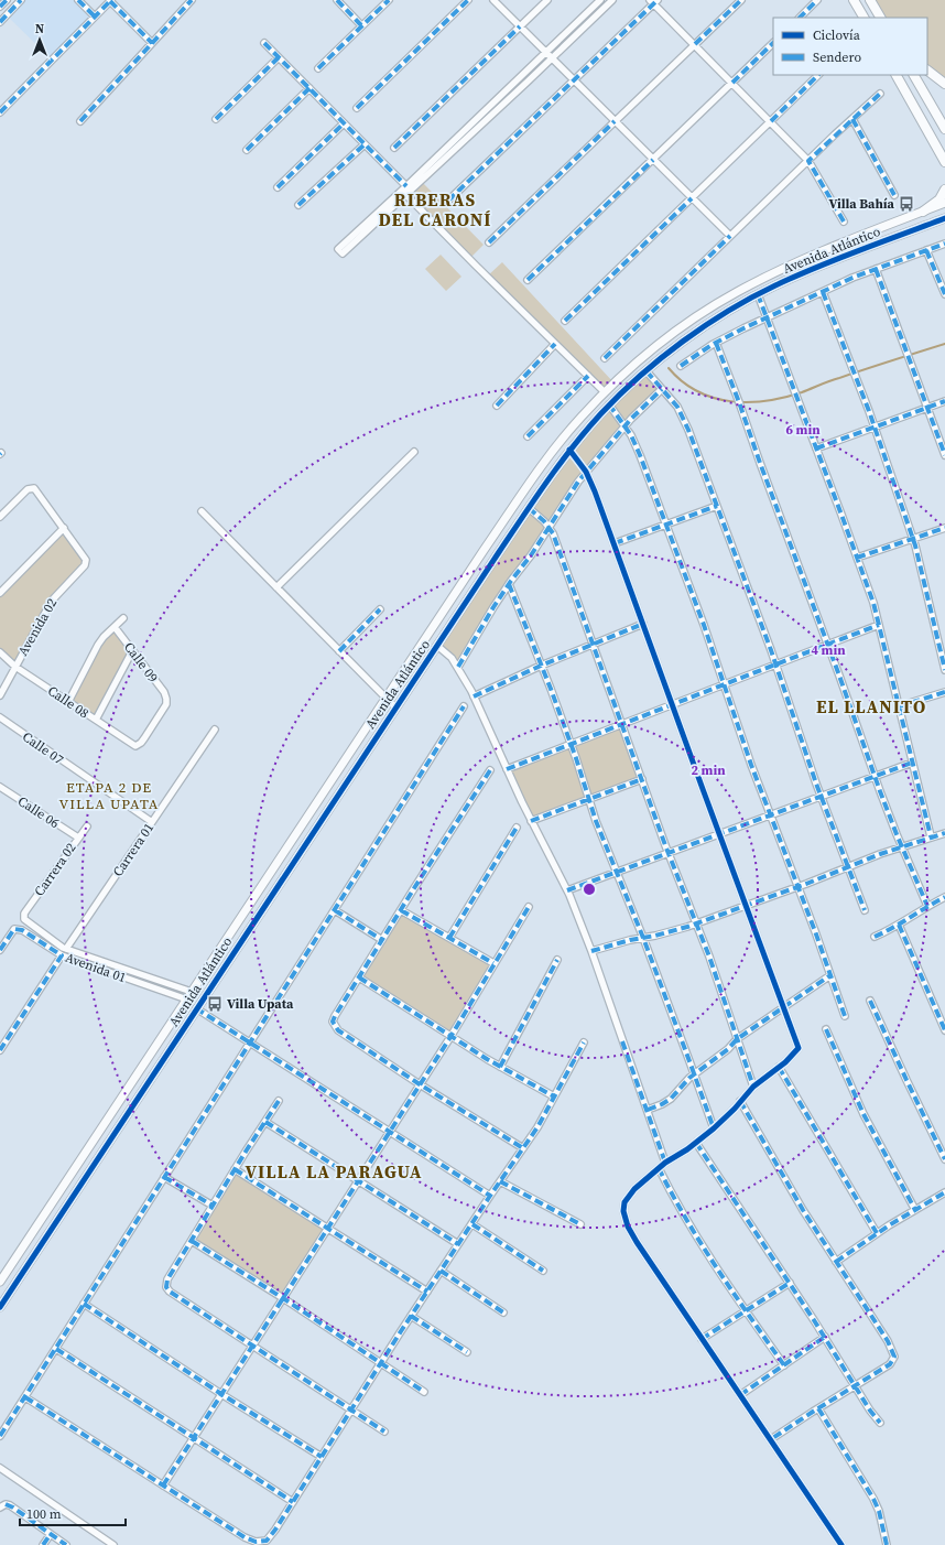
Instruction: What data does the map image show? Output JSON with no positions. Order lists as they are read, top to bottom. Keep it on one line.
{"streets":{"street":["Avenida Atlántico","Avenida 02","Calle 09","Calle 08","Calle 07","Calle 06","Carrera 01","Carrera 02","Avenida 01"]},"crossings":[["Avenida Atlántico","Avenida 01"],["Avenida 02","Calle 08"],["Calle 09","Calle 08"],["Calle 07","Carrera 01"],["Calle 06","Carrera 02"],["Carrera 01","Avenida 01"],["Carrera 02","Avenida 01"]],"districts":["RIBERAS DEL CARONÍ","EL LLANITO","ETAPA 2 DE VILLA UPATA","VILLA LA PARAGUA"],"places":{"bus stop":["Villa Bahía","Villa Upata"]},"legend":["Ciclovía","Sendero"],"scale_bar":"100 m","north":"top","rings":["6 min","4 min","2 min"]}
